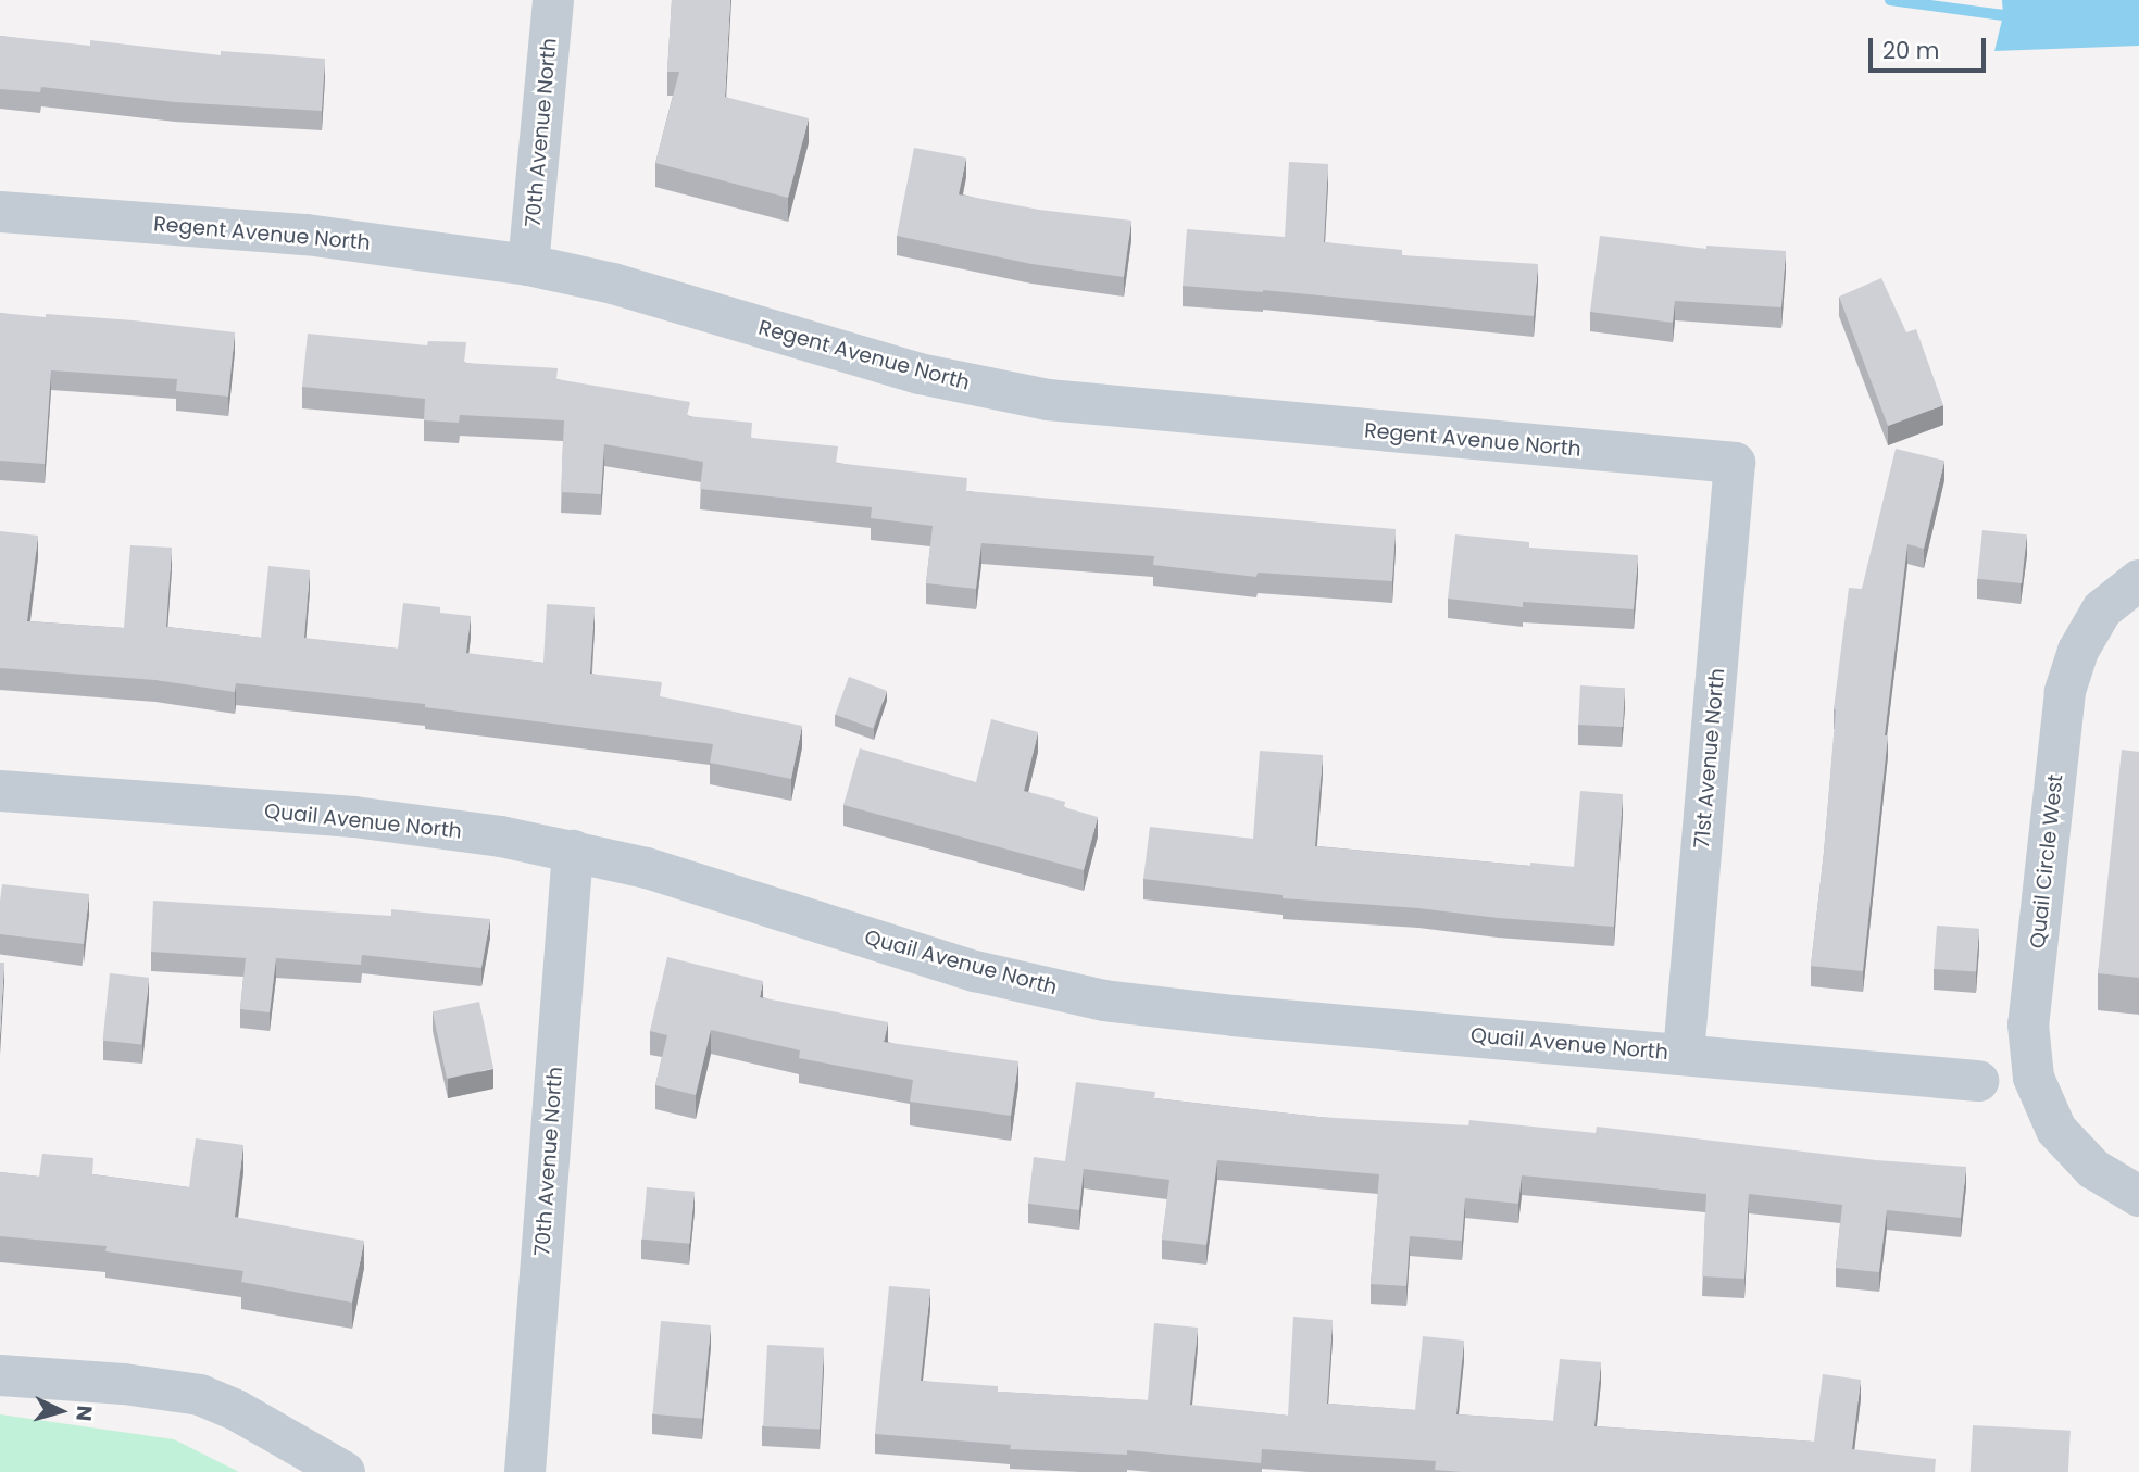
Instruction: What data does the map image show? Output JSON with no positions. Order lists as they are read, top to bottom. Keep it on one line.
{"streets":{"street":["70th Avenue North","Regent Avenue North","71st Avenue North","Quail Avenue North","Quail Circle West"]},"crossings":[["70th Avenue North","Regent Avenue North"],["70th Avenue North","Quail Avenue North"],["Regent Avenue North","71st Avenue North"],["71st Avenue North","Quail Avenue North"]],"scale_bar":"20 m","north":"right"}
